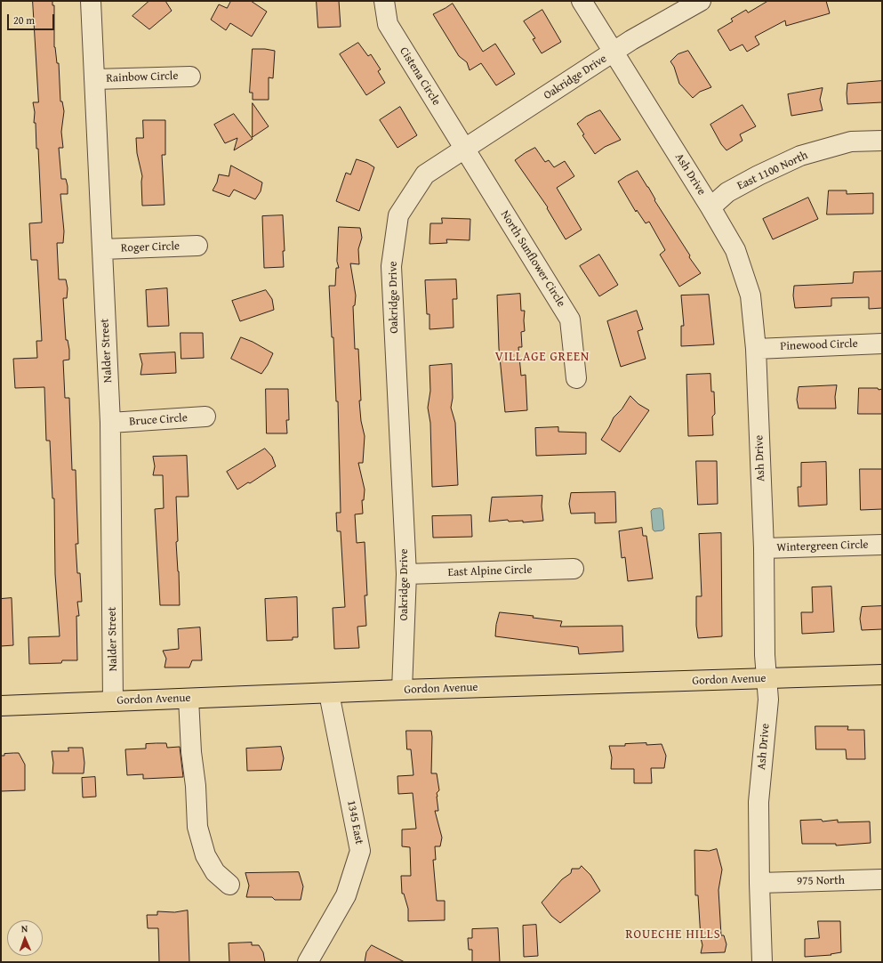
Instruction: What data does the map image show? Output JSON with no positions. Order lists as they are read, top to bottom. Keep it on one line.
{"streets":{"main road":["Gordon Avenue"],"street":["Cistena Circle","Rainbow Circle","Oakridge Drive","East 1100 North","Ash Drive","Roger Circle","North Sunflower Circle","Pinewood Circle","Nalder Street","Bruce Circle","Wintergreen Circle","East Alpine Circle","1345 East","975 North"]},"crossings":[["Cistena Circle","Oakridge Drive"],["Cistena Circle","North Sunflower Circle"],["Rainbow Circle","Nalder Street"],["Oakridge Drive","Ash Drive"],["Oakridge Drive","North Sunflower Circle"],["Oakridge Drive","East Alpine Circle"],["Oakridge Drive","Gordon Avenue"],["East 1100 North","Ash Drive"],["Ash Drive","Pinewood Circle"],["Ash Drive","Wintergreen Circle"],["Ash Drive","Gordon Avenue"],["Ash Drive","975 North"],["Roger Circle","Nalder Street"],["Nalder Street","Bruce Circle"],["Nalder Street","Gordon Avenue"],["Gordon Avenue","1345 East"]],"districts":["VILLAGE GREEN","ROUECHE HILLS"],"scale_bar":"20 m","north":"top"}
